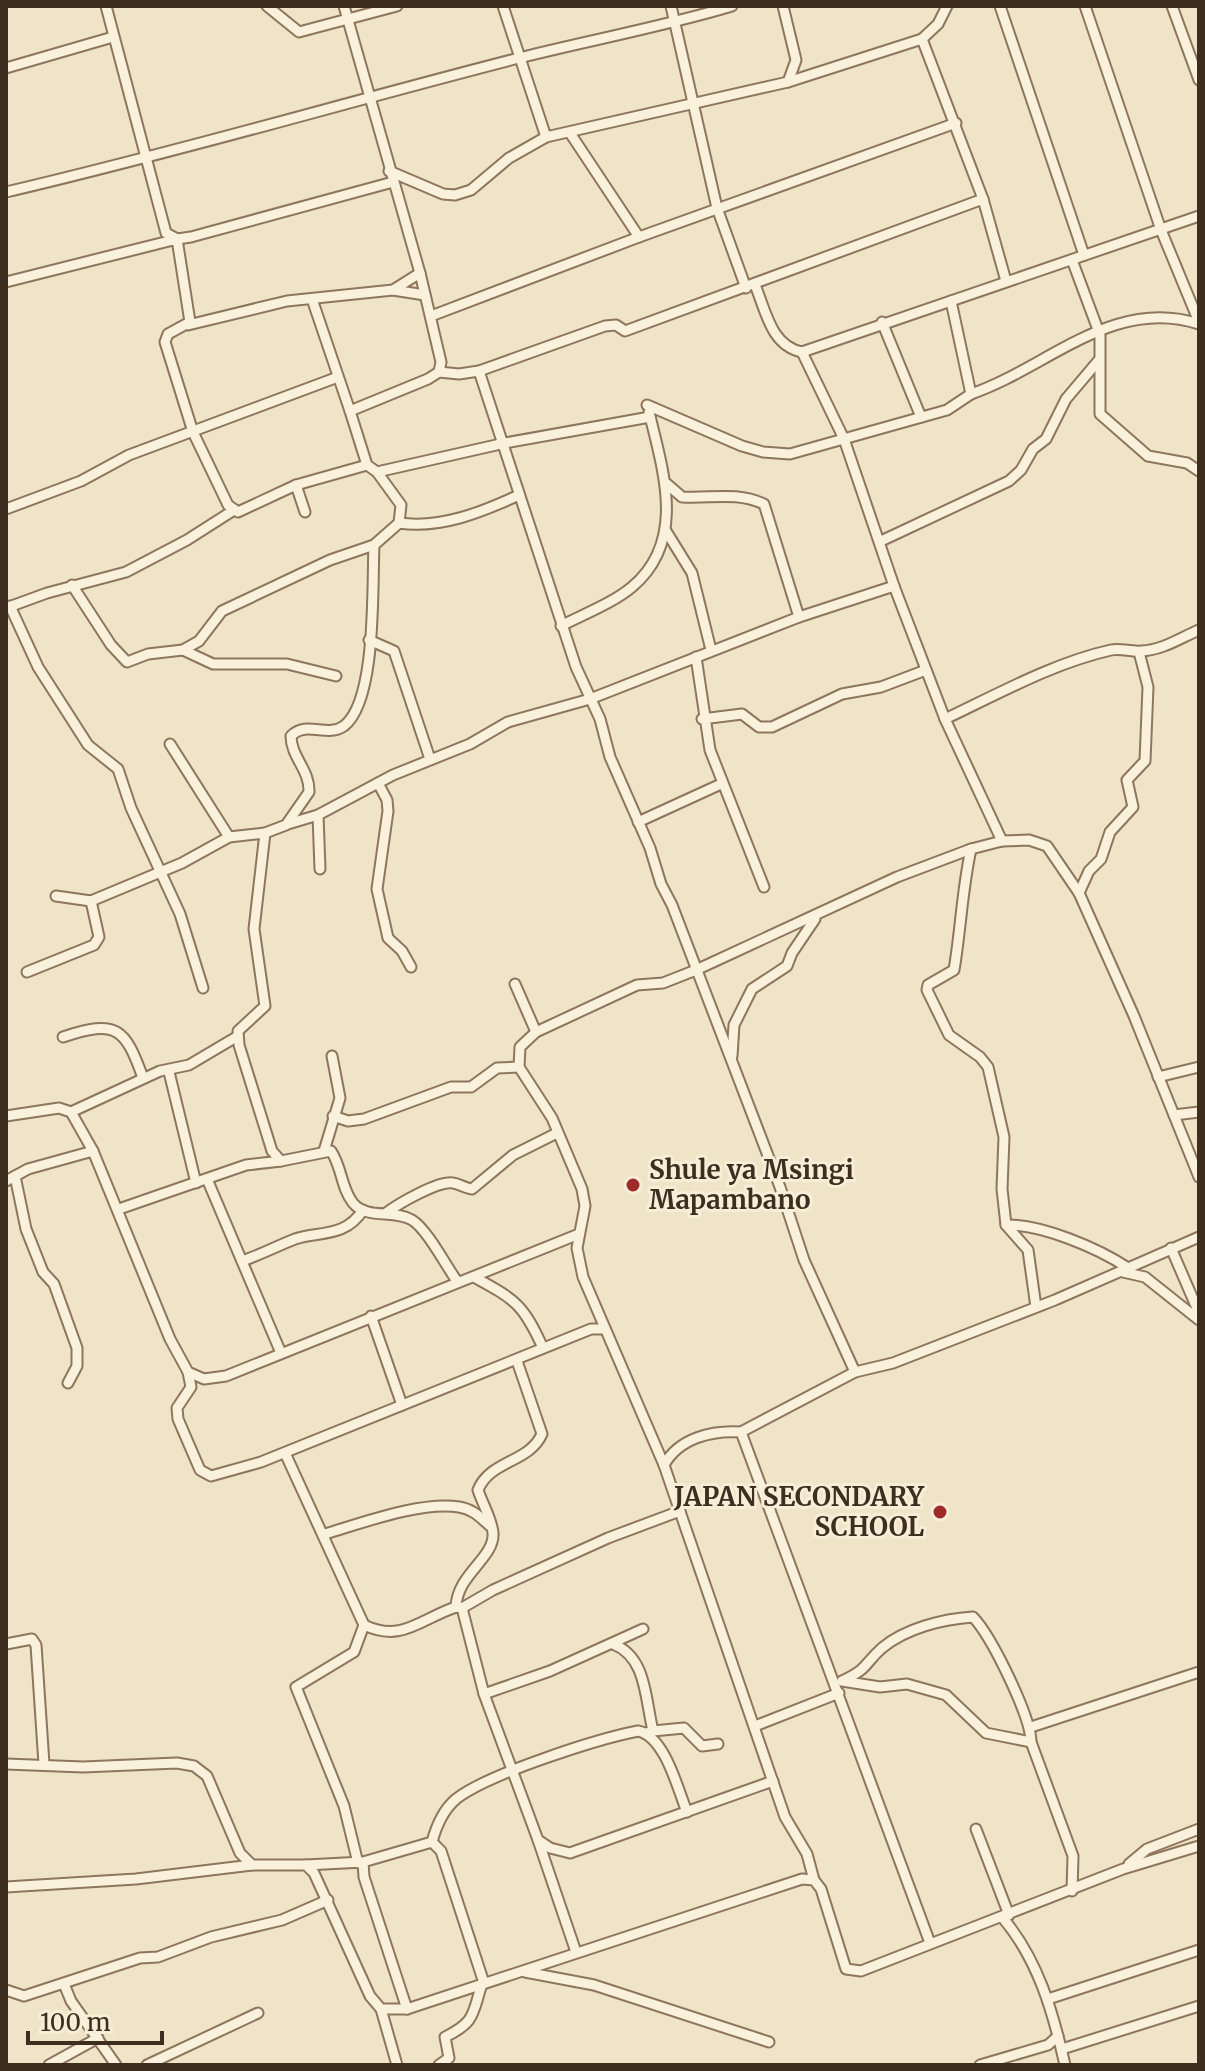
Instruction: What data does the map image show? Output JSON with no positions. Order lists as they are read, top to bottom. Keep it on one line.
{"places":["Shule ya Msingi Mapambano","JAPAN SECONDARY SCHOOL"],"scale_bar":"100 m"}
